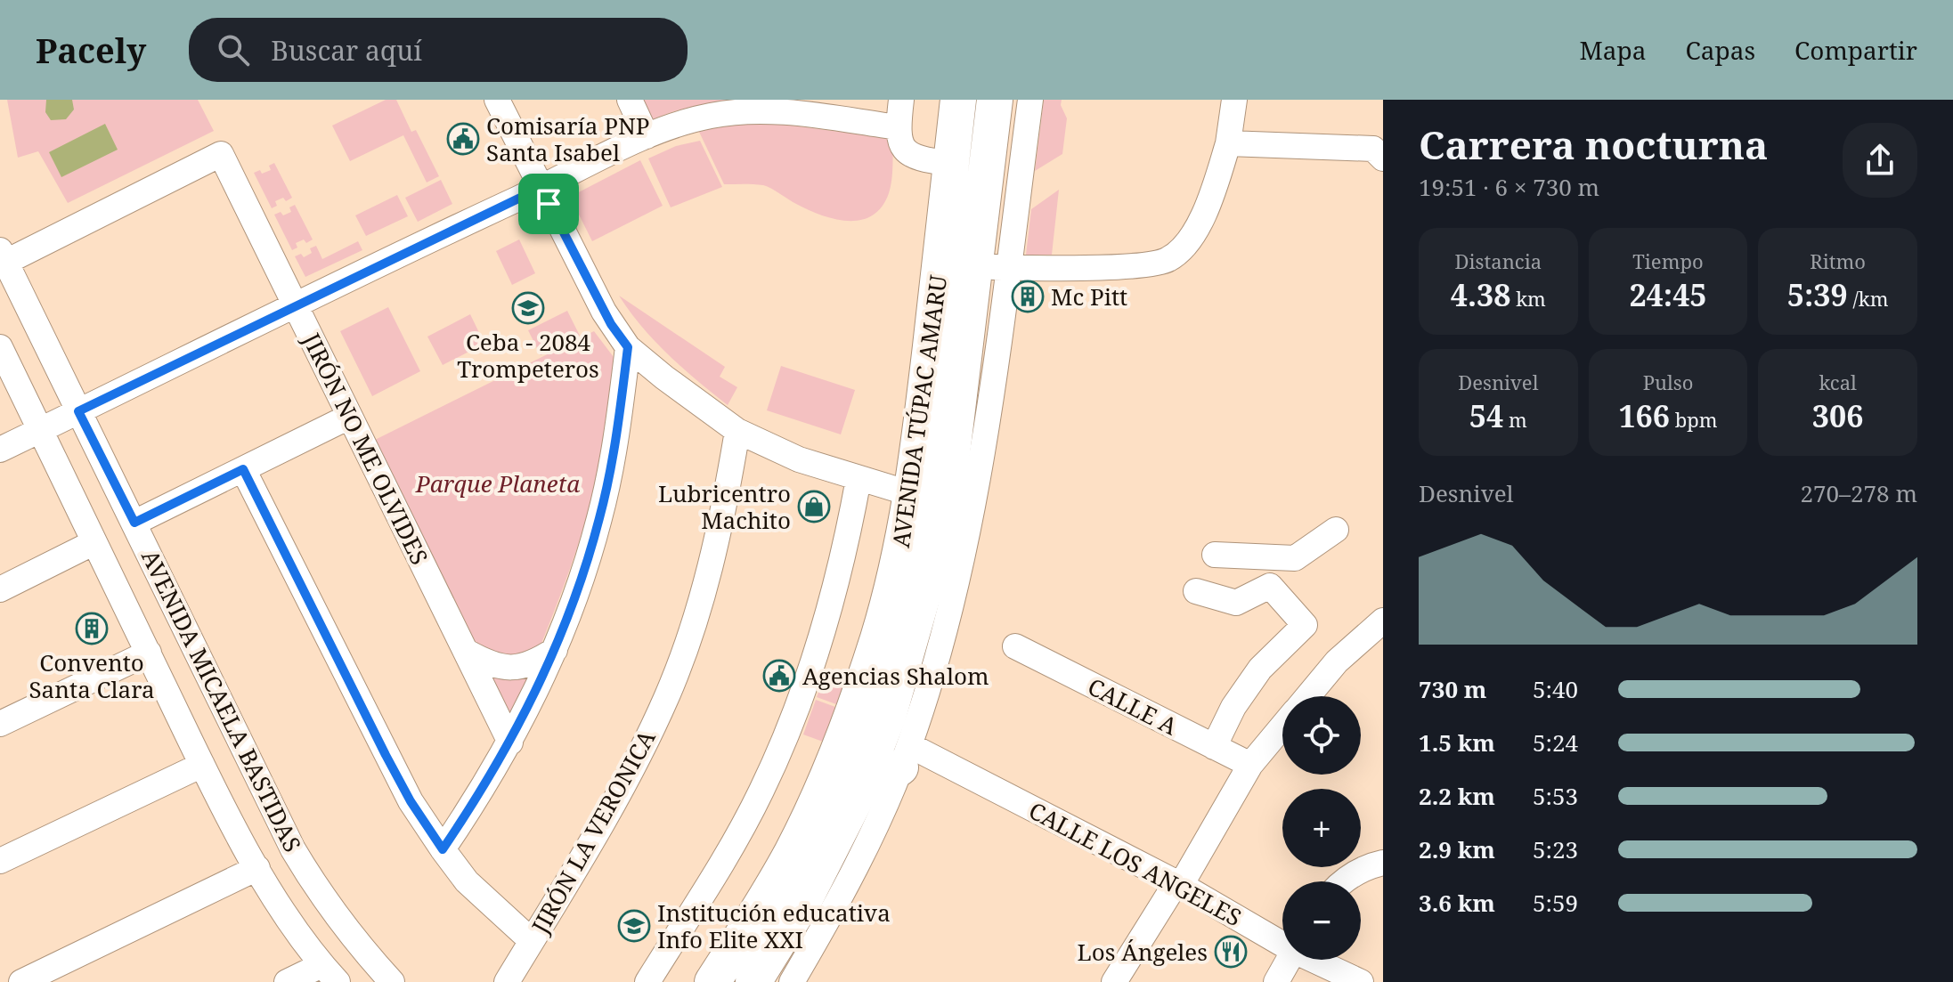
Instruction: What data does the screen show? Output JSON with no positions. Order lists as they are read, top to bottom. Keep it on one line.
{"streets":{"highway":["AVENIDA TÚPAC AMARU"],"street":["JIRÓN NO ME OLVIDES","AVENIDA MICAELA BASTIDAS","CALLE A","JIRÓN LA VERONICA","CALLE LOS ANGELES"]},"crossings":[["AVENIDA TÚPAC AMARU","CALLE LOS ANGELES"],["JIRÓN NO ME OLVIDES","AVENIDA MICAELA BASTIDAS"]],"parks":["Parque Planeta"],"places":{"public building":["Comisaría PNP Santa Isabel","Agencias Shalom"],"building":["Mc Pitt","Convento Santa Clara"],"school or university":["Ceba - 2084 Trompeteros","Institución educativa Info Elite XXI"],"shop":["Lubricentro Machito"],"restaurant":["Los Ángeles"]},"page":{"header":"Pacely","search":"Buscar aquí","nav":["Mapa","Capas","Compartir"],"heading":["Carrera nocturna","19:51 · 6 × 730 m"],"stats":[["Distancia","4.38 km"],["Tiempo","24:45"],["Ritmo","5:39 /km"],["Desnivel","54 m"],["Pulso","166 bpm"],["kcal","306"]],"chart":["Desnivel","270–278 m"],"list":[{"name":"730 m","note":"5:40"},{"name":"1.5 km","note":"5:24"},{"name":"2.2 km","note":"5:53"},{"name":"2.9 km","note":"5:23"},{"name":"3.6 km","note":"5:59"}],"map_buttons":["+","−"]}}
